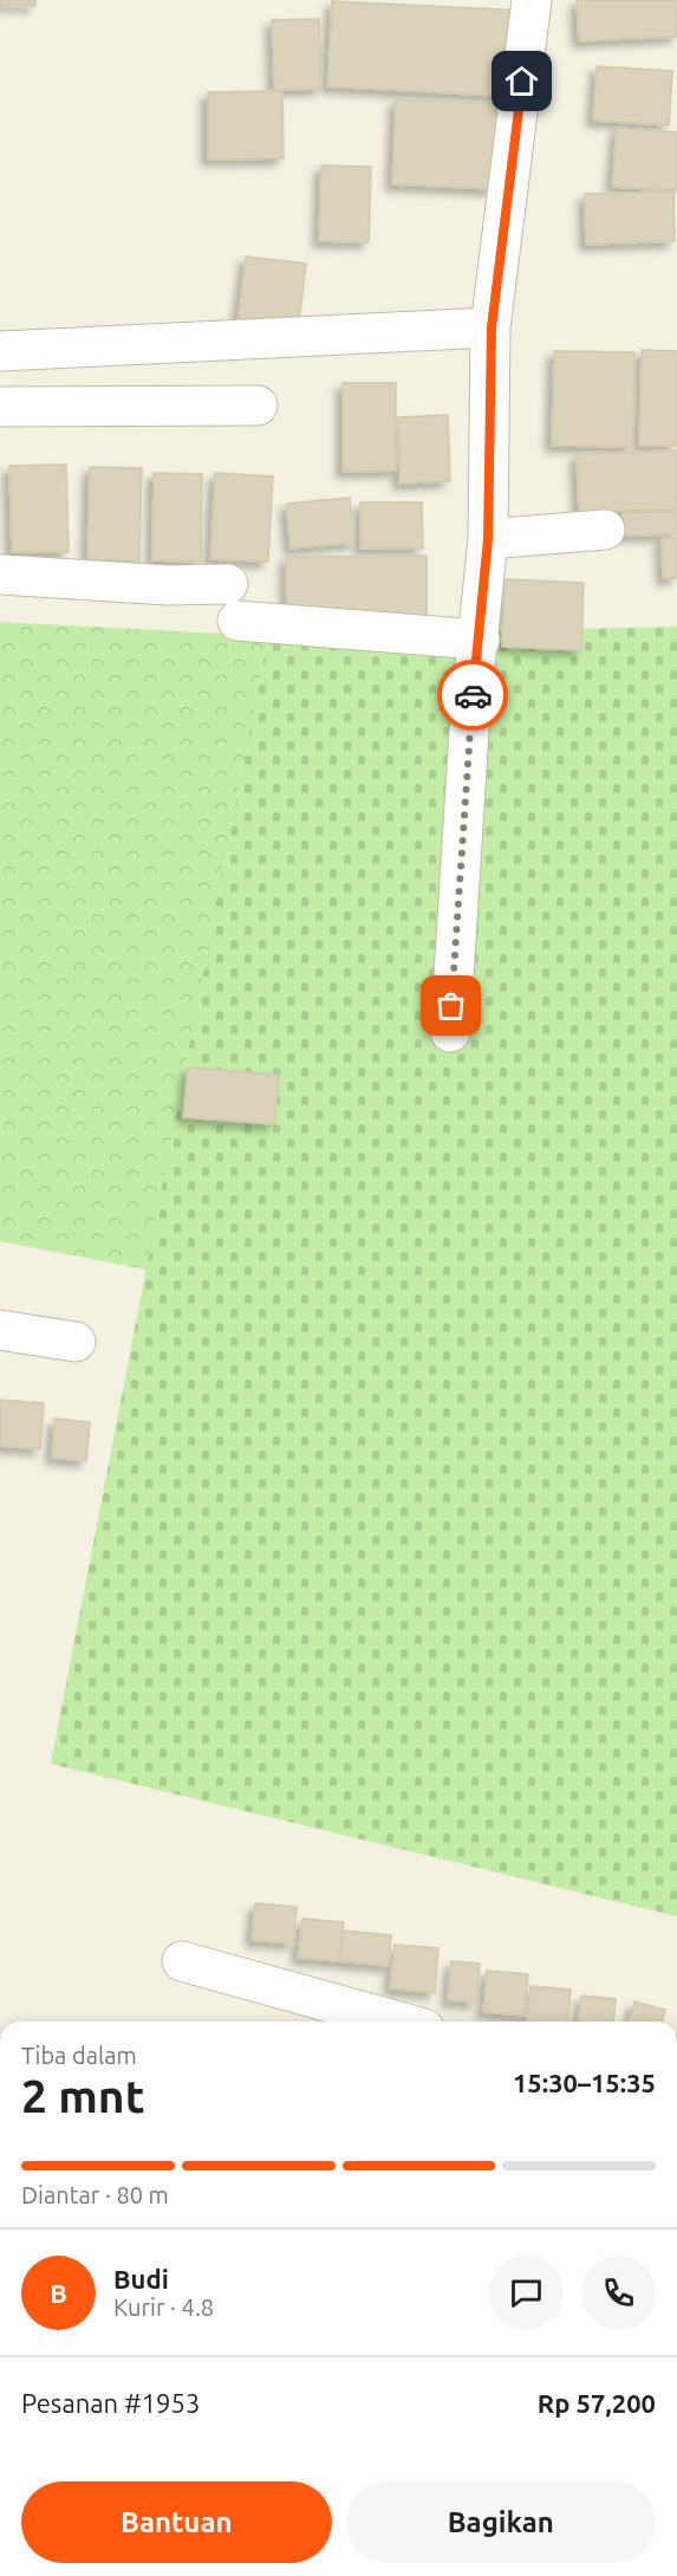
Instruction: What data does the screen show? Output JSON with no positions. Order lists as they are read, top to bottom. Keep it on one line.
{"page":{"heading":["2 mnt","Tiba dalam","15:30–15:35"],"panel":["Budi","Kurir · 4.8","Pesanan #1953","Rp 57,200"],"bar":"Diantar · 80 m","round":"B","buttons":["Bantuan","Bagikan"]}}
